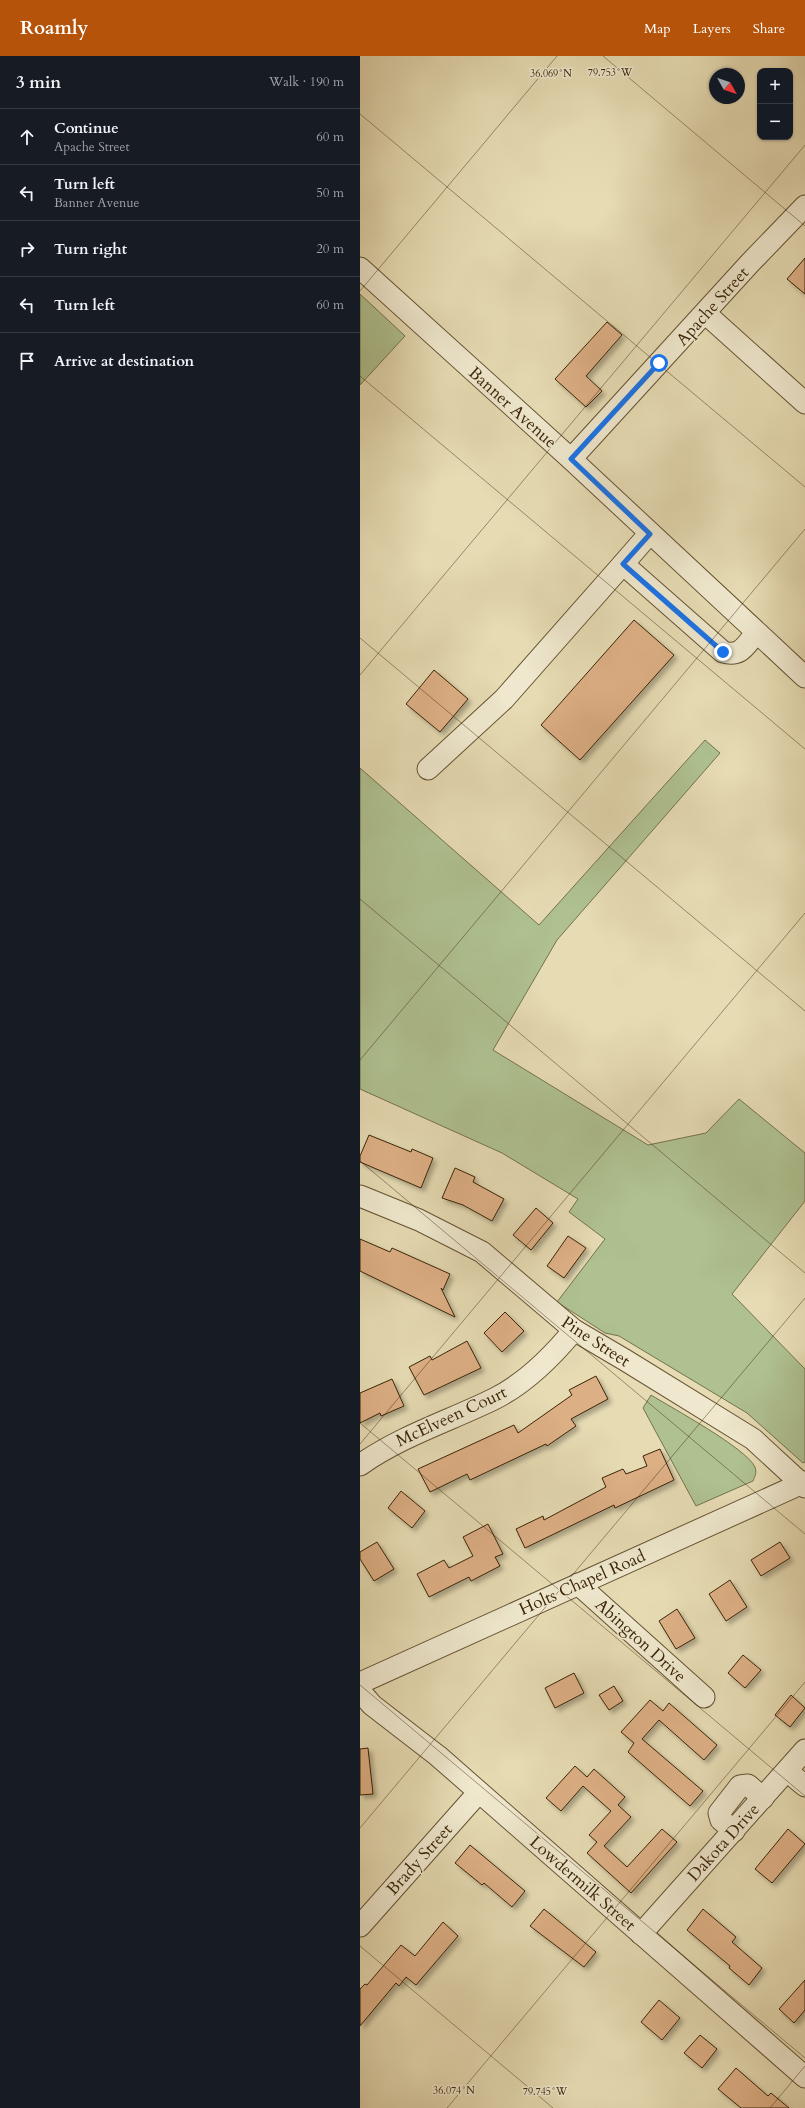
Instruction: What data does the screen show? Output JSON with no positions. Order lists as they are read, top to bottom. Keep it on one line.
{"streets":{"street":["Apache Street","Banner Avenue","Pine Street","McElveen Court","Holts Chapel Road","Abington Drive","Dakota Drive","Brady Street","Lowdermilk Street"]},"crossings":[["Apache Street","Banner Avenue"],["Pine Street","McElveen Court"],["Pine Street","Holts Chapel Road"],["Holts Chapel Road","Abington Drive"],["Dakota Drive","Lowdermilk Street"],["Brady Street","Lowdermilk Street"]],"north":"bottom right","page":{"header":"Roamly","nav":["Map","Layers","Share"],"heading":["3 min","Walk · 190 m"],"map_buttons":["+","−"],"list":[["Continue","Apache Street","60 m"],["Turn left","Banner Avenue","50 m"],["Turn right","20 m"],["Turn left","60 m"],"Arrive at destination"]},"coordinates":["79.753°W","36.069°N","36.074°N","79.745°W"]}
